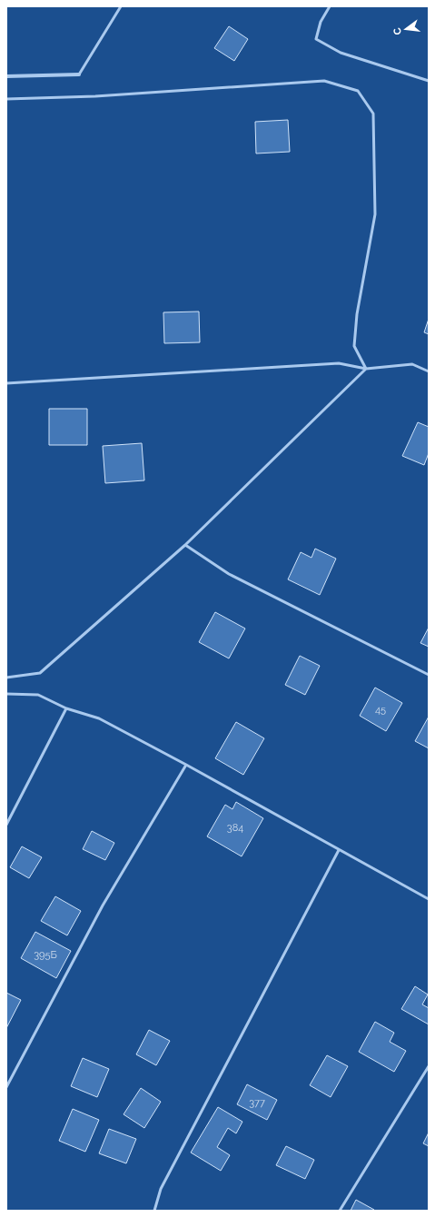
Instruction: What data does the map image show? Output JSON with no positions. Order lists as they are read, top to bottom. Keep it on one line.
{"house_numbers":["45","384","395Б","377"],"north":"left"}
